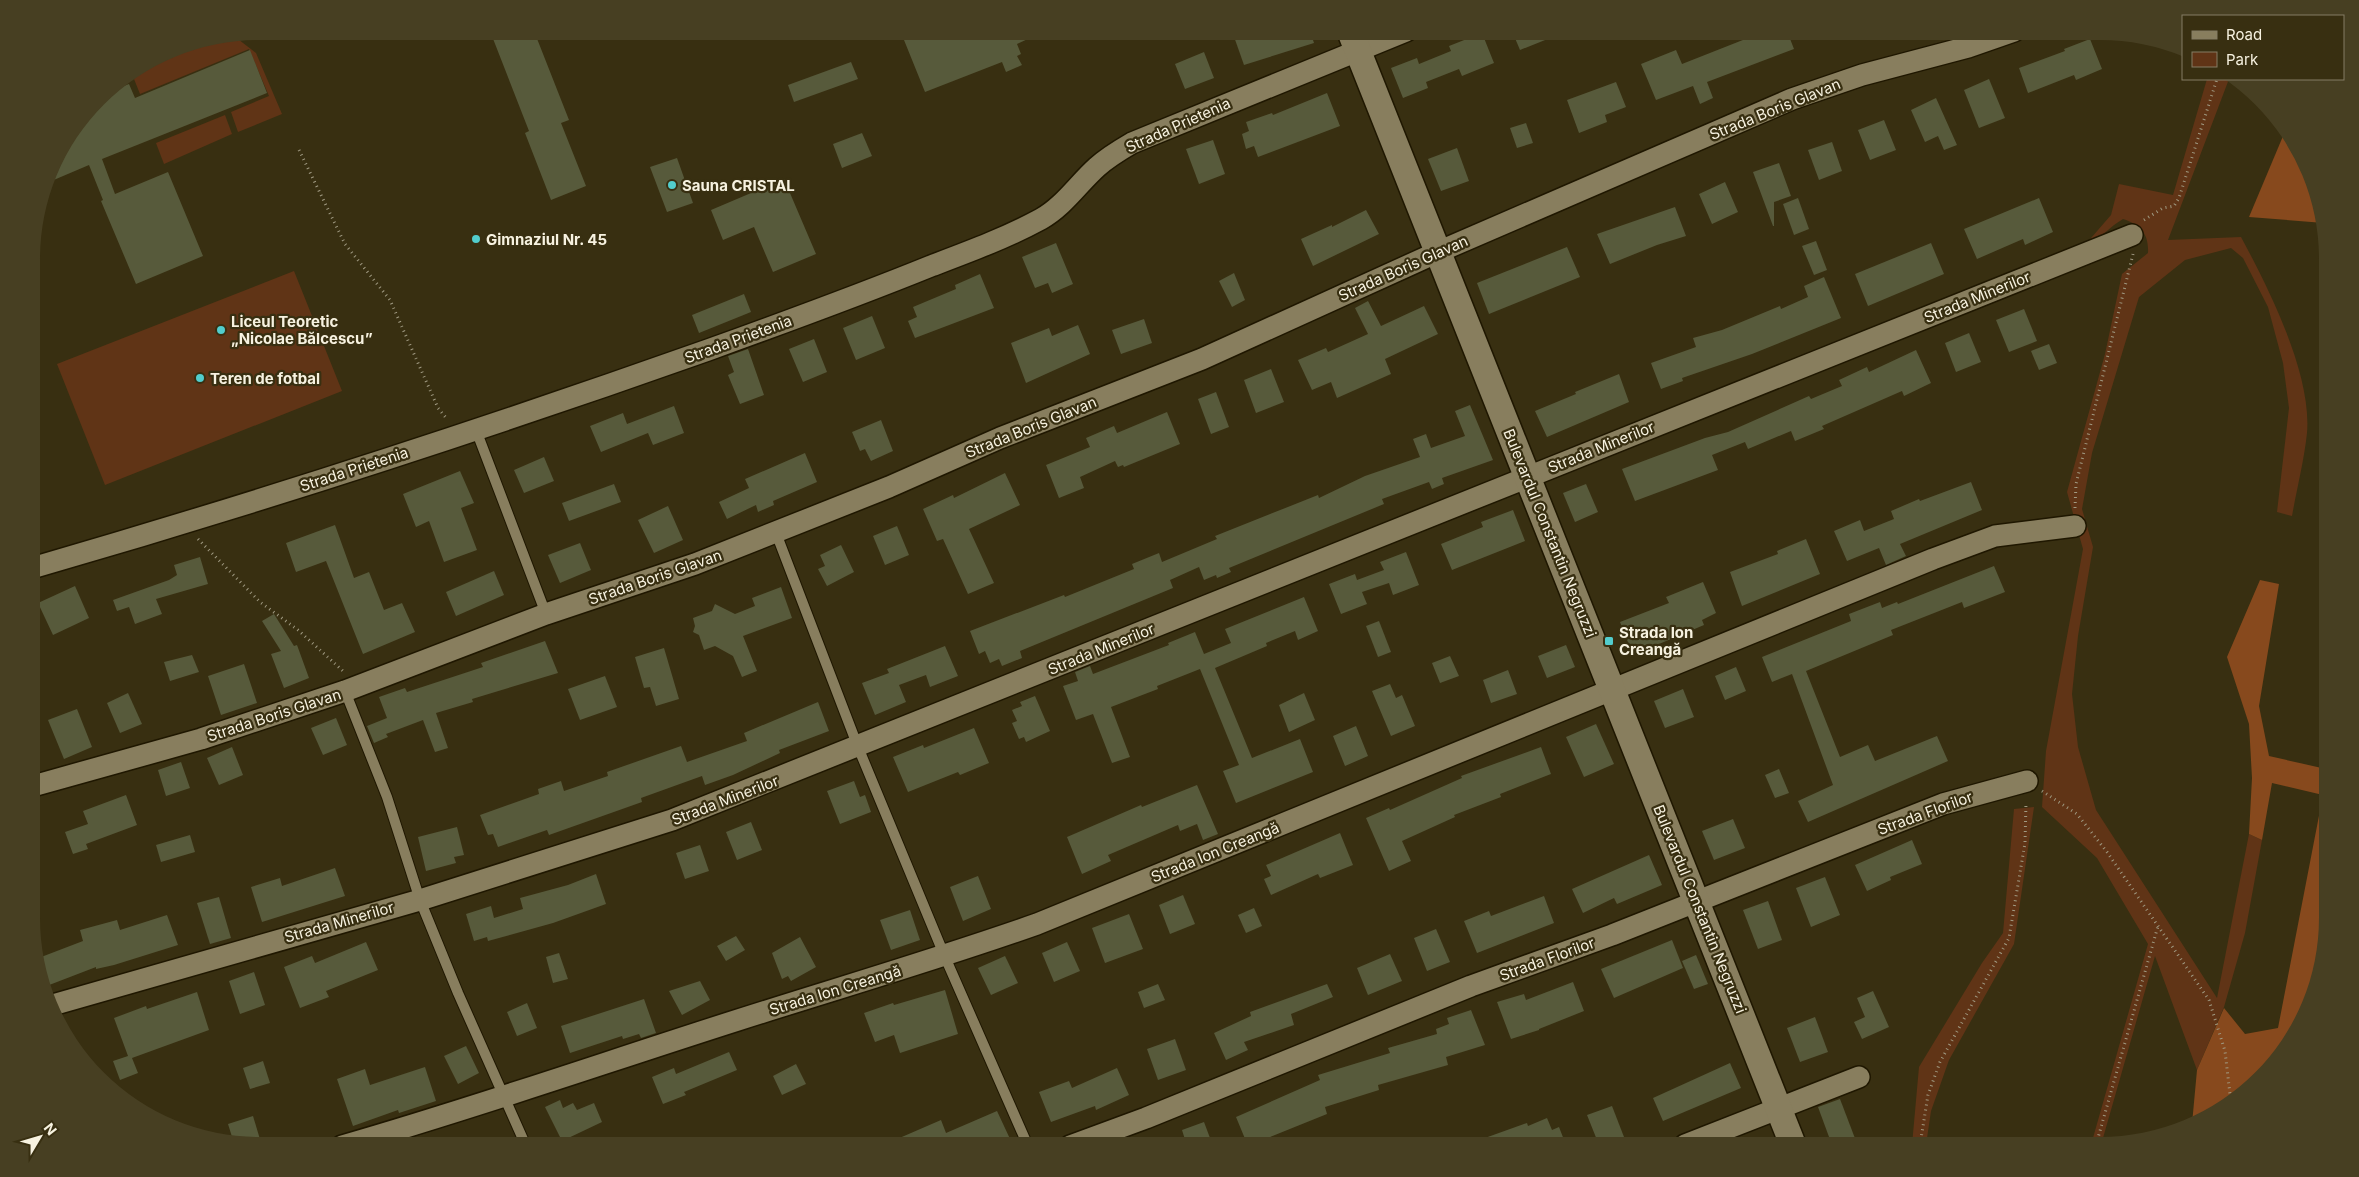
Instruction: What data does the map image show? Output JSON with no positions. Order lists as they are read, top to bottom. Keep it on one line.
{"streets":{"street":["Strada Boris Glavan","Strada Prietenia","Strada Minerilor","Bulevardul Constantin Negruzzi","Strada Florilor","Strada Ion Creangă"]},"crossings":[["Strada Boris Glavan","Bulevardul Constantin Negruzzi"],["Strada Prietenia","Bulevardul Constantin Negruzzi"],["Strada Minerilor","Bulevardul Constantin Negruzzi"],["Bulevardul Constantin Negruzzi","Strada Florilor"],["Bulevardul Constantin Negruzzi","Strada Ion Creangă"]],"places":{"other":["Sauna CRISTAL","Gimnaziul Nr. 45","Liceul Teoretic „Nicolae Bălcescu”","Teren de fotbal"],"transit":["Strada Ion Creangă"]},"legend":["Road","Park"],"north":"top right"}
